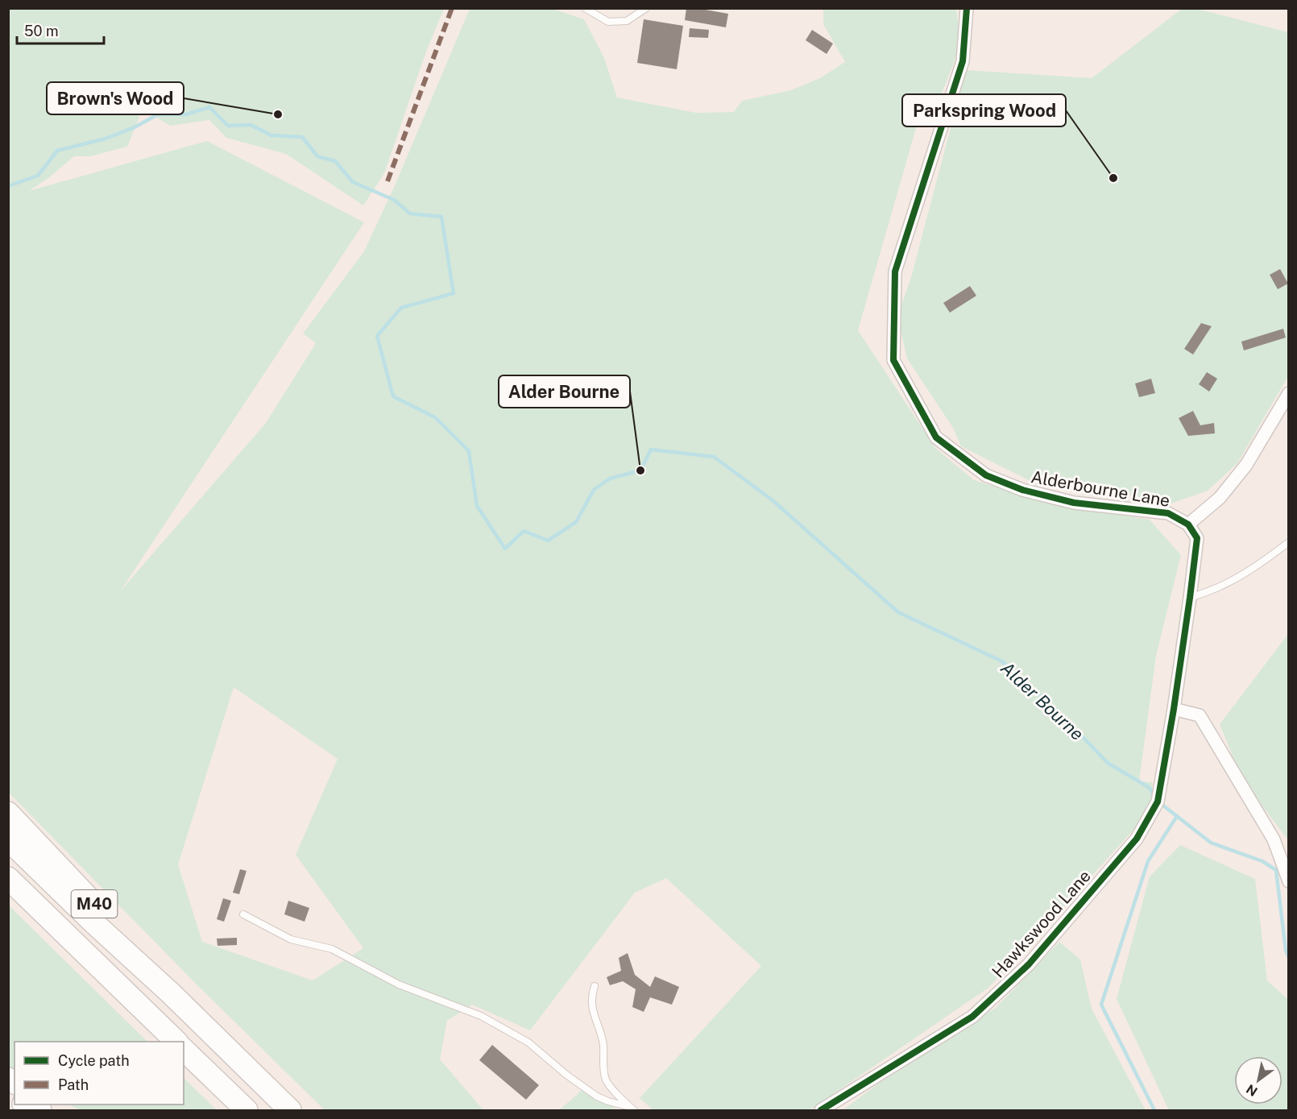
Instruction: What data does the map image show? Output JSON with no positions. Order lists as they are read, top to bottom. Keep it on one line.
{"streets":{"highway":["M40"],"street":["Alderbourne Lane","Hawkswood Lane"]},"crossings":[["Alderbourne Lane","Hawkswood Lane"]],"water":["Alder Bourne"],"places":["Brown's Wood","Parkspring Wood","Alder Bourne"],"legend":["Cycle path","Path"],"scale_bar":"50 m","north":"bottom left"}
